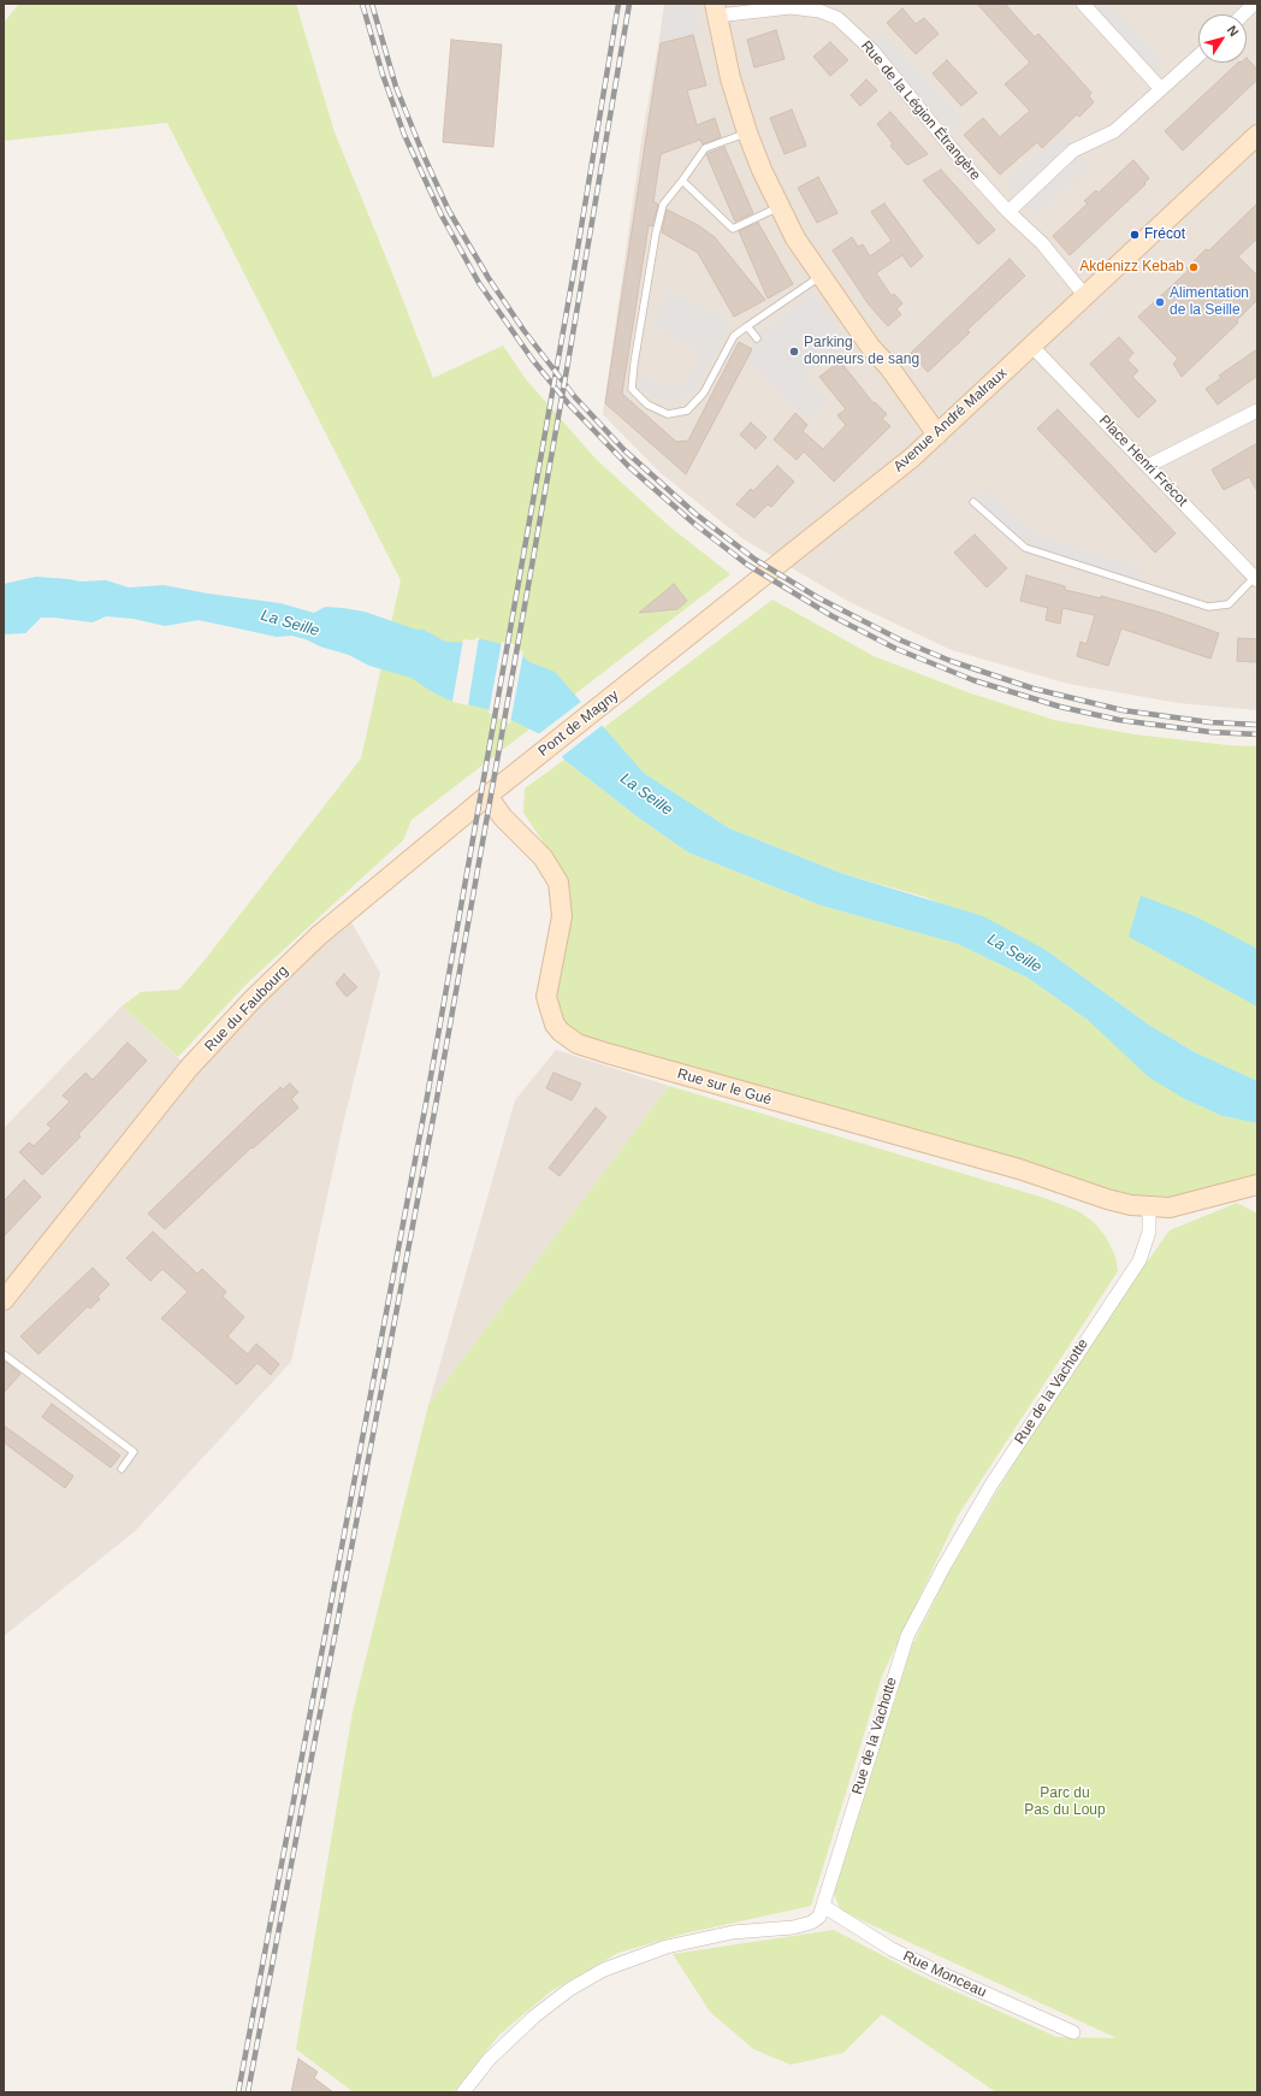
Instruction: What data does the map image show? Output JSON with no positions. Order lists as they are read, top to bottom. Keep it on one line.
{"streets":{"main road":["Avenue André Malraux","Pont de Magny","Rue du Faubourg","Rue sur le Gué"],"street":["Rue de la Légion Étrangère","Place Henri Frécot","Rue de la Vachotte","Rue Monceau"]},"crossings":[["Rue de la Légion Étrangère","Avenue André Malraux"],["Avenue André Malraux","Place Henri Frécot"],["Avenue André Malraux","Pont de Magny"],["Pont de Magny","Rue du Faubourg"],["Rue du Faubourg","Rue sur le Gué"],["Rue sur le Gué","Rue de la Vachotte"],["Rue de la Vachotte","Rue Monceau"]],"water":["La Seille"],"parks":["Parc du Pas du Loup"],"places":["Frécot","Akdenizz Kebab","Alimentation de la Seille","Parking donneurs de sang"],"north":"top right"}
